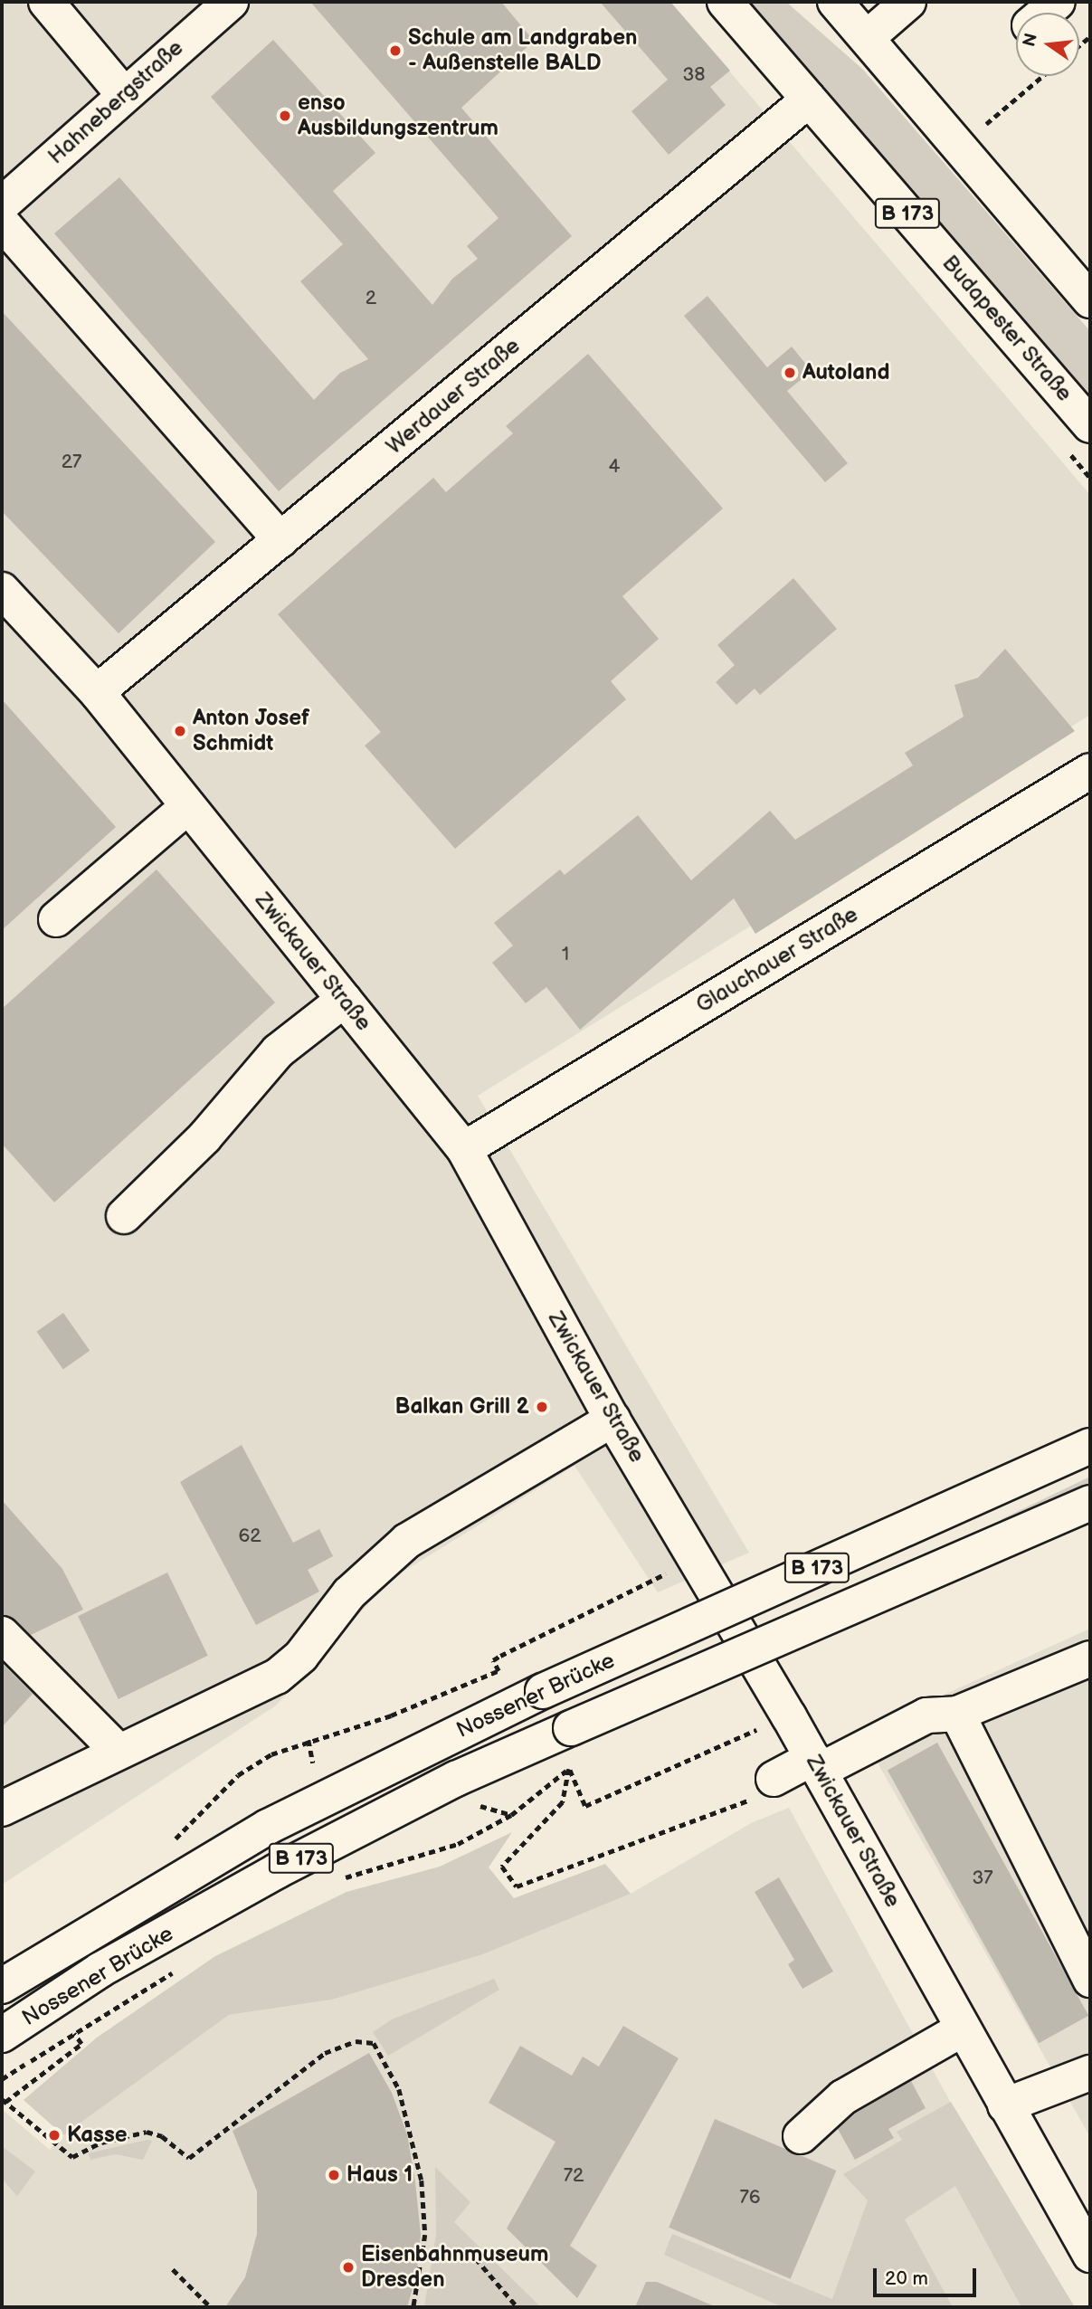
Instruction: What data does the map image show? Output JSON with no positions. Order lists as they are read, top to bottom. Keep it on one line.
{"streets":{"street":["Hahnebergstraße","B 173","Budapester Straße","Werdauer Straße","Glauchauer Straße","Zwickauer Straße","Nossener Brücke"]},"crossings":[["Budapester Straße","Werdauer Straße"],["Werdauer Straße","Zwickauer Straße"],["Glauchauer Straße","Zwickauer Straße"]],"places":["Schule am Landgraben - Außenstelle BALD","enso Ausbildungszentrum","Autoland","Anton Josef Schmidt","Balkan Grill 2","Kasse","Haus 1","Eisenbahnmuseum Dresden"],"house_numbers":["38","2","27","4","1","62","37","72","76"],"scale_bar":"20 m","north":"left"}
